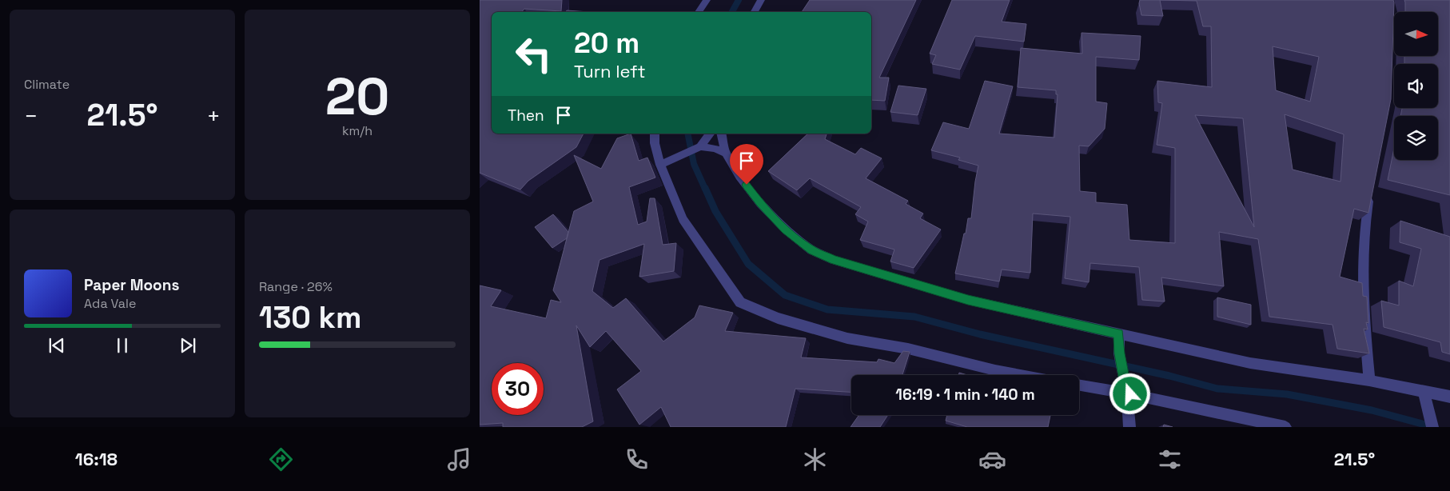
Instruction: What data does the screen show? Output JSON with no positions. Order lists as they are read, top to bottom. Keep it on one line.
{"north":"right","page":{"tile":["Climate",["20","km/h"],["Range · 26%","130 km"]],"turn":["20 m","Turn left"],"then":"Then","heat":["−","21.5°","+"],"song":["Paper Moons","Ada Vale"],"limit":"30","trip":"16:19 · 1 min · 140 m","tabs":["16:18","21.5°"]}}
